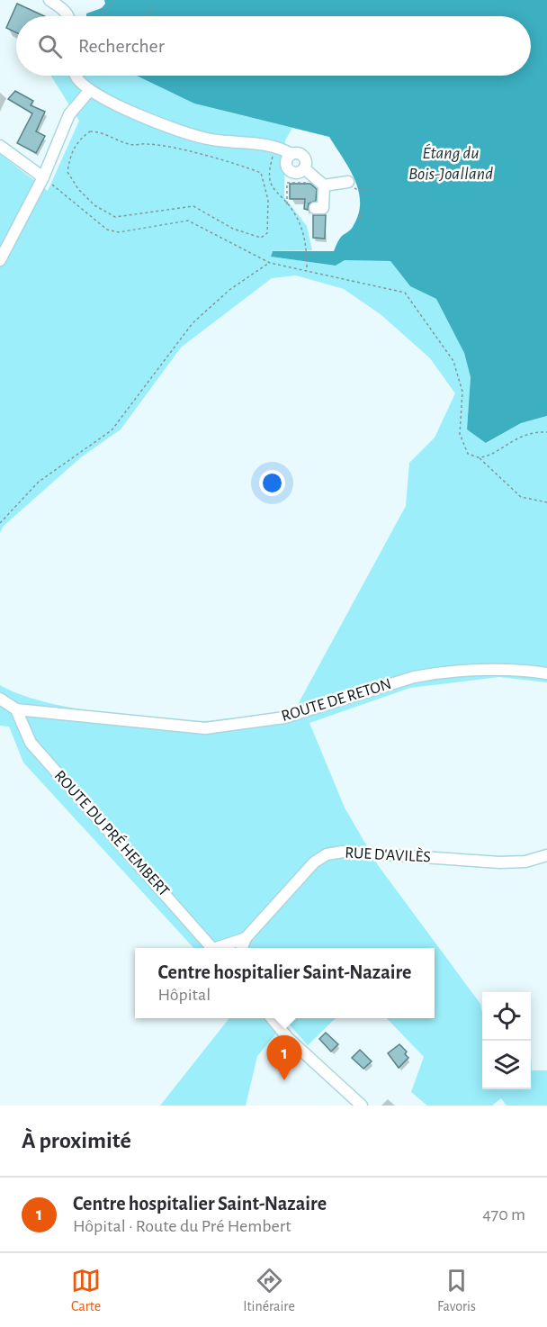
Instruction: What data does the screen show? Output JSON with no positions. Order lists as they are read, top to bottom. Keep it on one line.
{"streets":{"street":["ROUTE DE RETON","ROUTE DU PRÉ HEMBERT","RUE D'AVILÈS"]},"crossings":[["ROUTE DE RETON","ROUTE DU PRÉ HEMBERT"]],"water":["Étang du Bois-Joalland"],"page":{"search":"Rechercher","popup":["Centre hospitalier Saint-Nazaire","Hôpital"],"pins":"1","heading":"À proximité","list":[{"mark":"1","name":"Centre hospitalier Saint-Nazaire","note":"Hôpital · Route du Pré Hembert","value":"470 m"}],"nav":["Carte","Itinéraire","Favoris"]}}
